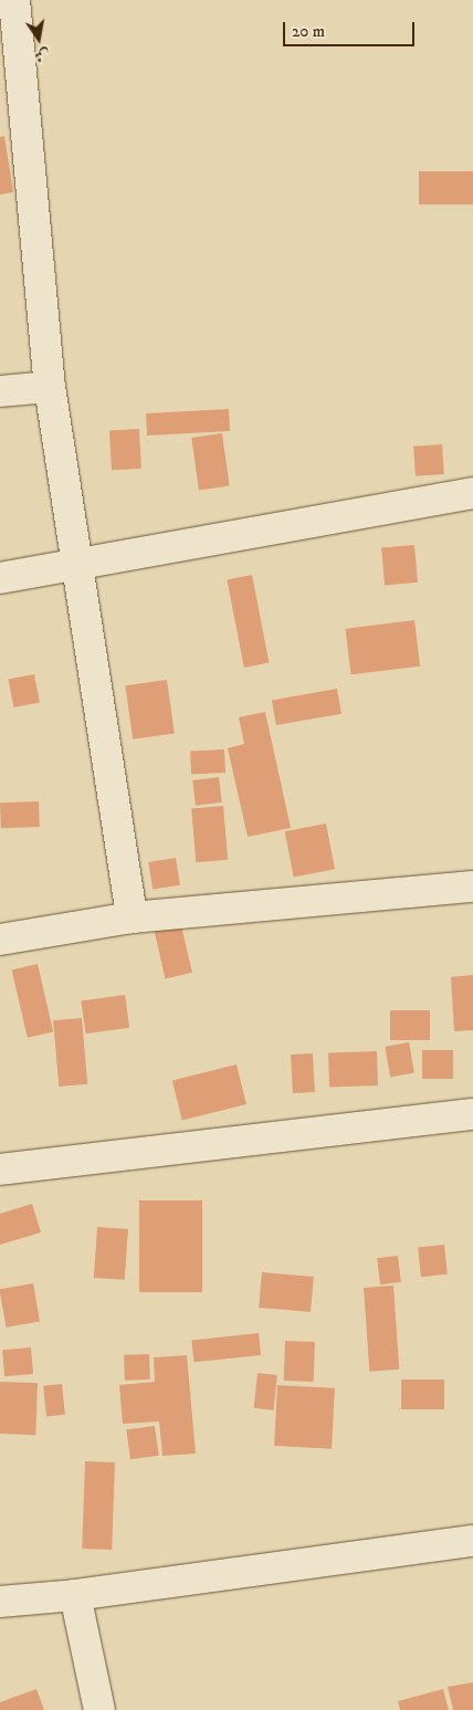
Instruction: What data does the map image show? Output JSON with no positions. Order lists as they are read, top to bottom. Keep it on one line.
{"scale_bar":"20 m","north":"bottom"}
